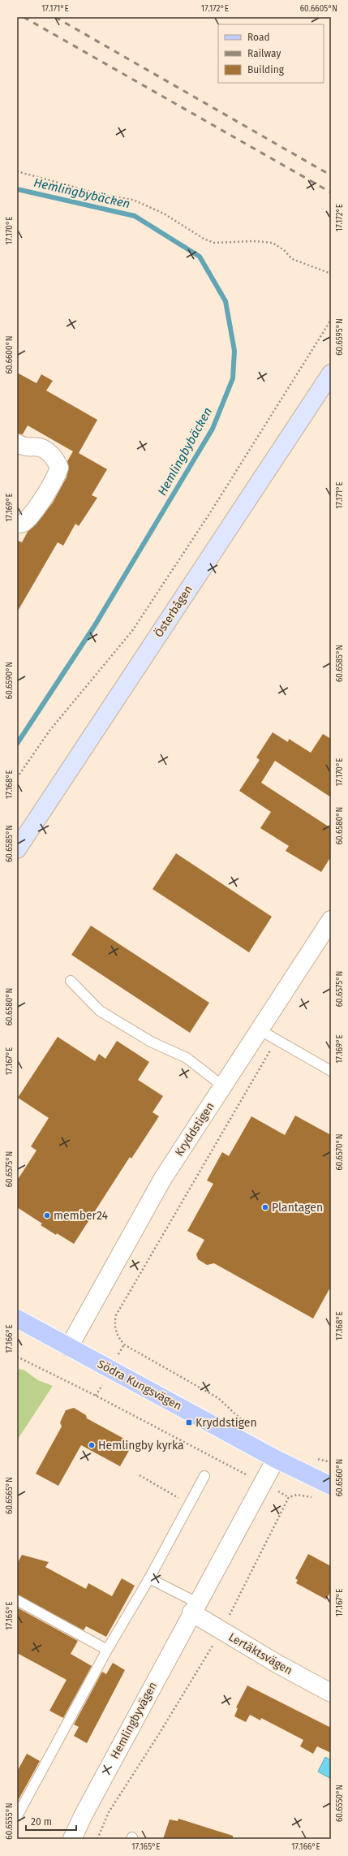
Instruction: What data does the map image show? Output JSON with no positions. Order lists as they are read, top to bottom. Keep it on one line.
{"streets":{"main road":["Österbågen","Södra Kungsvägen"],"street":["Kryddstigen","Lertäktsvägen","Hemlingbyvägen"]},"crossings":[["Kryddstigen","Södra Kungsvägen"],["Södra Kungsvägen","Hemlingbyvägen"],["Lertäktsvägen","Hemlingbyvägen"]],"water":["Hemlingbybäcken"],"places":{"other":["Plantagen","member24","Hemlingby kyrka"],"transit":["Kryddstigen"]},"legend":["Road","Railway","Building"],"scale_bar":"20 m","coordinates":["17.171°E","17.172°E","60.6605°N","17.170°E","60.6595°N","60.6600°N","17.169°E","60.6585°N","60.6590°N","17.168°E","60.6580°N","60.6575°N","17.167°E","60.6570°N","17.166°E","60.6560°N","60.6565°N","17.165°E","60.6550°N","60.6555°N"]}
